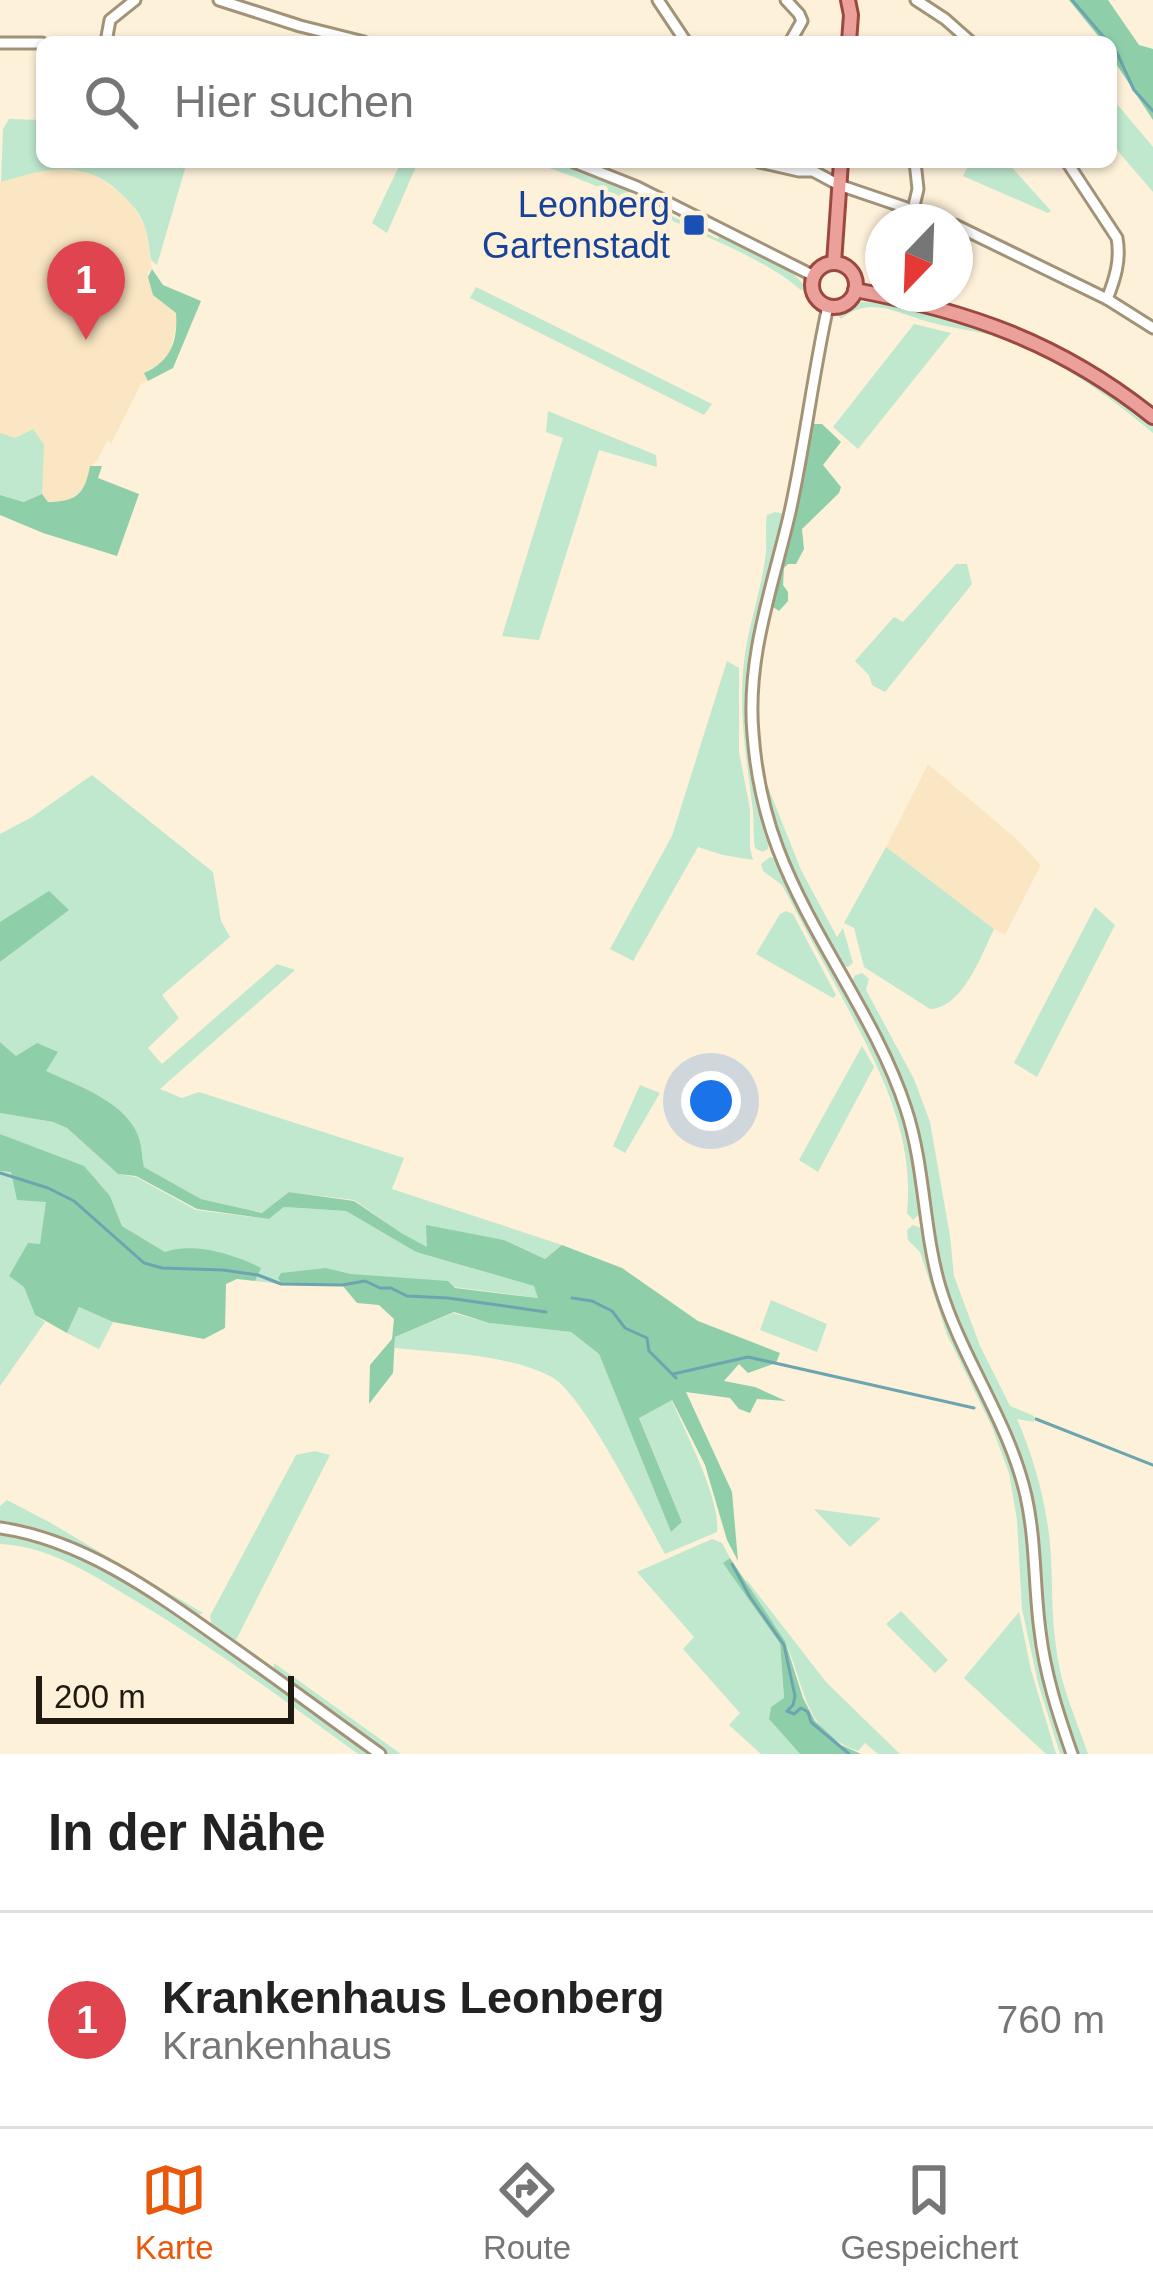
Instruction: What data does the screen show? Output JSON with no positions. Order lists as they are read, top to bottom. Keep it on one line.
{"places":{"transit":["Leonberg Gartenstadt"]},"scale_bar":"200 m","north":"bottom left","page":{"search":"Hier suchen","pins":"1","scale":"200 m","heading":"In der Nähe","list":[{"mark":"1","name":"Krankenhaus Leonberg","note":"Krankenhaus","value":"760 m"}],"nav":["Karte","Route","Gespeichert"]}}
